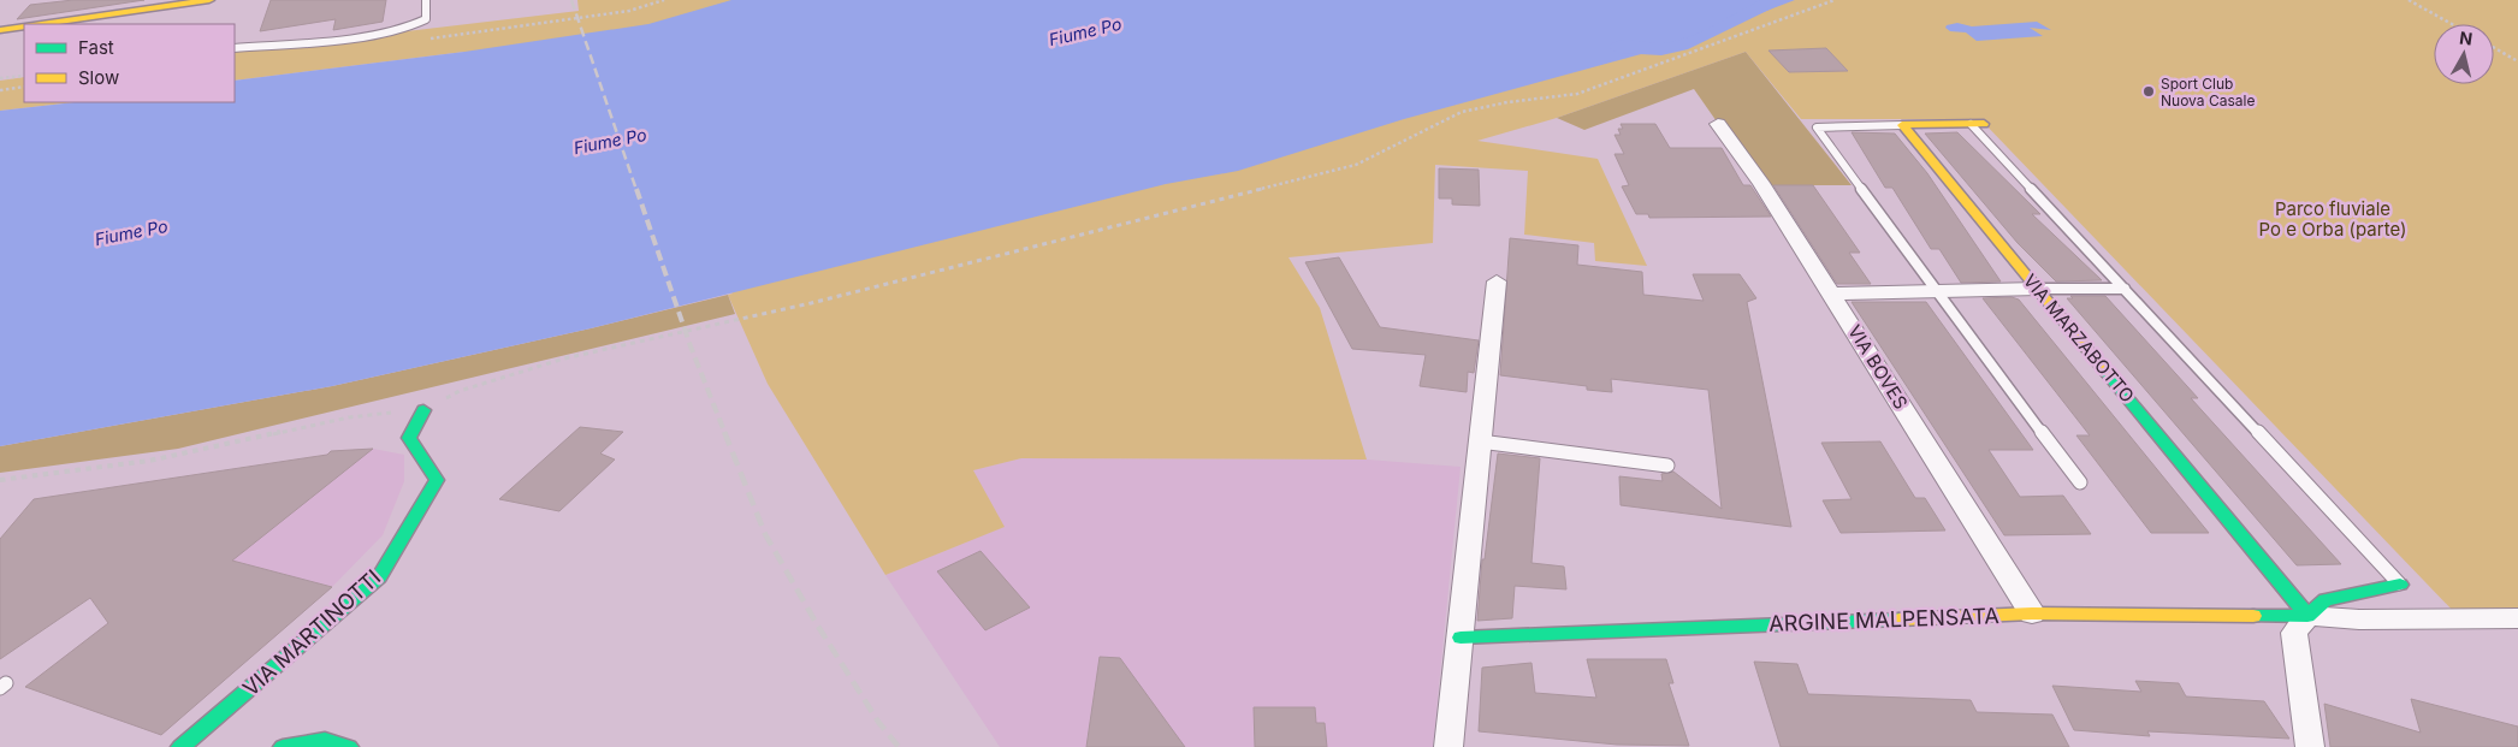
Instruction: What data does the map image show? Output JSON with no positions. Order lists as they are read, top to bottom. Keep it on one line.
{"streets":{"street":["VIA MARZABOTTO","VIA BOVES","ARGINE MALPENSATA","VIA MARTINOTTI"]},"crossings":[["VIA MARZABOTTO","ARGINE MALPENSATA"],["VIA BOVES","ARGINE MALPENSATA"]],"water":["Fiume Po"],"parks":["Parco fluviale Po e Orba (parte)"],"places":["Sport Club Nuova Casale"],"legend":["Fast","Slow"],"north":"top"}
